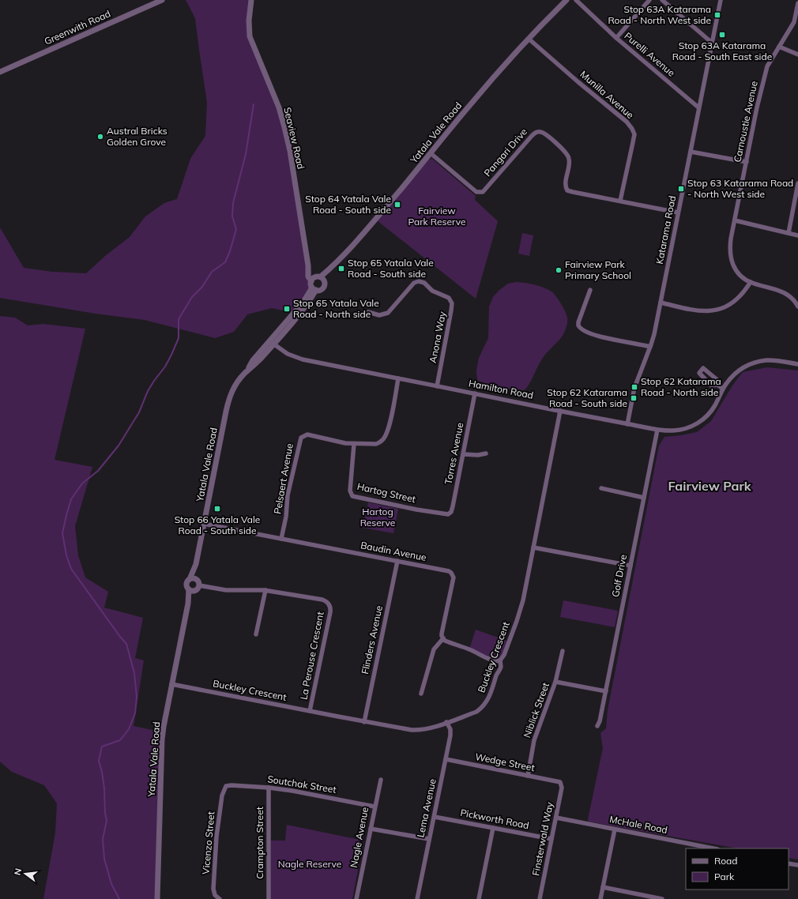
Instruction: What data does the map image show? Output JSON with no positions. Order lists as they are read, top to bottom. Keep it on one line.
{"streets":{"street":["Greenwith Road","Purelli Avenue","Munilla Avenue","Carnoustie Avenue","Yatala Vale Road","Seaview Road","Pangari Drive","Katarama Road","Anona Way","Hamilton Road","Torres Avenue","Pelsaert Avenue","Hartog Street","Baudin Avenue","Golf Drive","Flinders Avenue","La Perouse Crescent","Buckley Crescent","Niblick Street","Wedge Street","Soutchak Street","Lema Avenue","Pickworth Road","McHale Road","Nagle Avenue","Finsterwald Way","Vicenzo Street","Crampton Street"]},"crossings":[["Purelli Avenue","Katarama Road"],["Munilla Avenue","Yatala Vale Road"],["Munilla Avenue","Pangari Drive"],["Yatala Vale Road","Seaview Road"],["Yatala Vale Road","Pangari Drive"],["Yatala Vale Road","Hamilton Road"],["Yatala Vale Road","Baudin Avenue"],["Yatala Vale Road","La Perouse Crescent"],["Yatala Vale Road","Buckley Crescent"],["Pangari Drive","Katarama Road"],["Katarama Road","Hamilton Road"],["Anona Way","Hamilton Road"],["Hamilton Road","Torres Avenue"],["Hamilton Road","Pelsaert Avenue"],["Hamilton Road","Golf Drive"],["Hamilton Road","Buckley Crescent"],["Torres Avenue","Hartog Street"],["Pelsaert Avenue","Hartog Street"],["Pelsaert Avenue","Baudin Avenue"],["Baudin Avenue","Flinders Avenue"],["Flinders Avenue","Buckley Crescent"],["La Perouse Crescent","Buckley Crescent"],["Buckley Crescent","Lema Avenue"],["Niblick Street","Wedge Street"],["Wedge Street","Lema Avenue"],["Wedge Street","Finsterwald Way"],["Soutchak Street","Nagle Avenue"],["Soutchak Street","Vicenzo Street"],["Soutchak Street","Crampton Street"],["Lema Avenue","Pickworth Road"],["Pickworth Road","Finsterwald Way"],["McHale Road","Finsterwald Way"]],"districts":["Fairview Park"],"parks":["Fairview Park Reserve","Hartog Reserve","Nagle Reserve"],"places":{"transit":["Stop 63A Katarama Road - North West side","Stop 63A Katarama Road - South East side","Stop 63 Katarama Road - North West side","Stop 64 Yatala Vale Road - South side","Stop 65 Yatala Vale Road - South side","Stop 65 Yatala Vale Road - North side","Stop 62 Katarama Road - North side","Stop 62 Katarama Road - South side","Stop 66 Yatala Vale Road - South side"],"other":["Austral Bricks Golden Grove","Fairview Park Primary School"]},"legend":["Road","Park"],"north":"left"}
